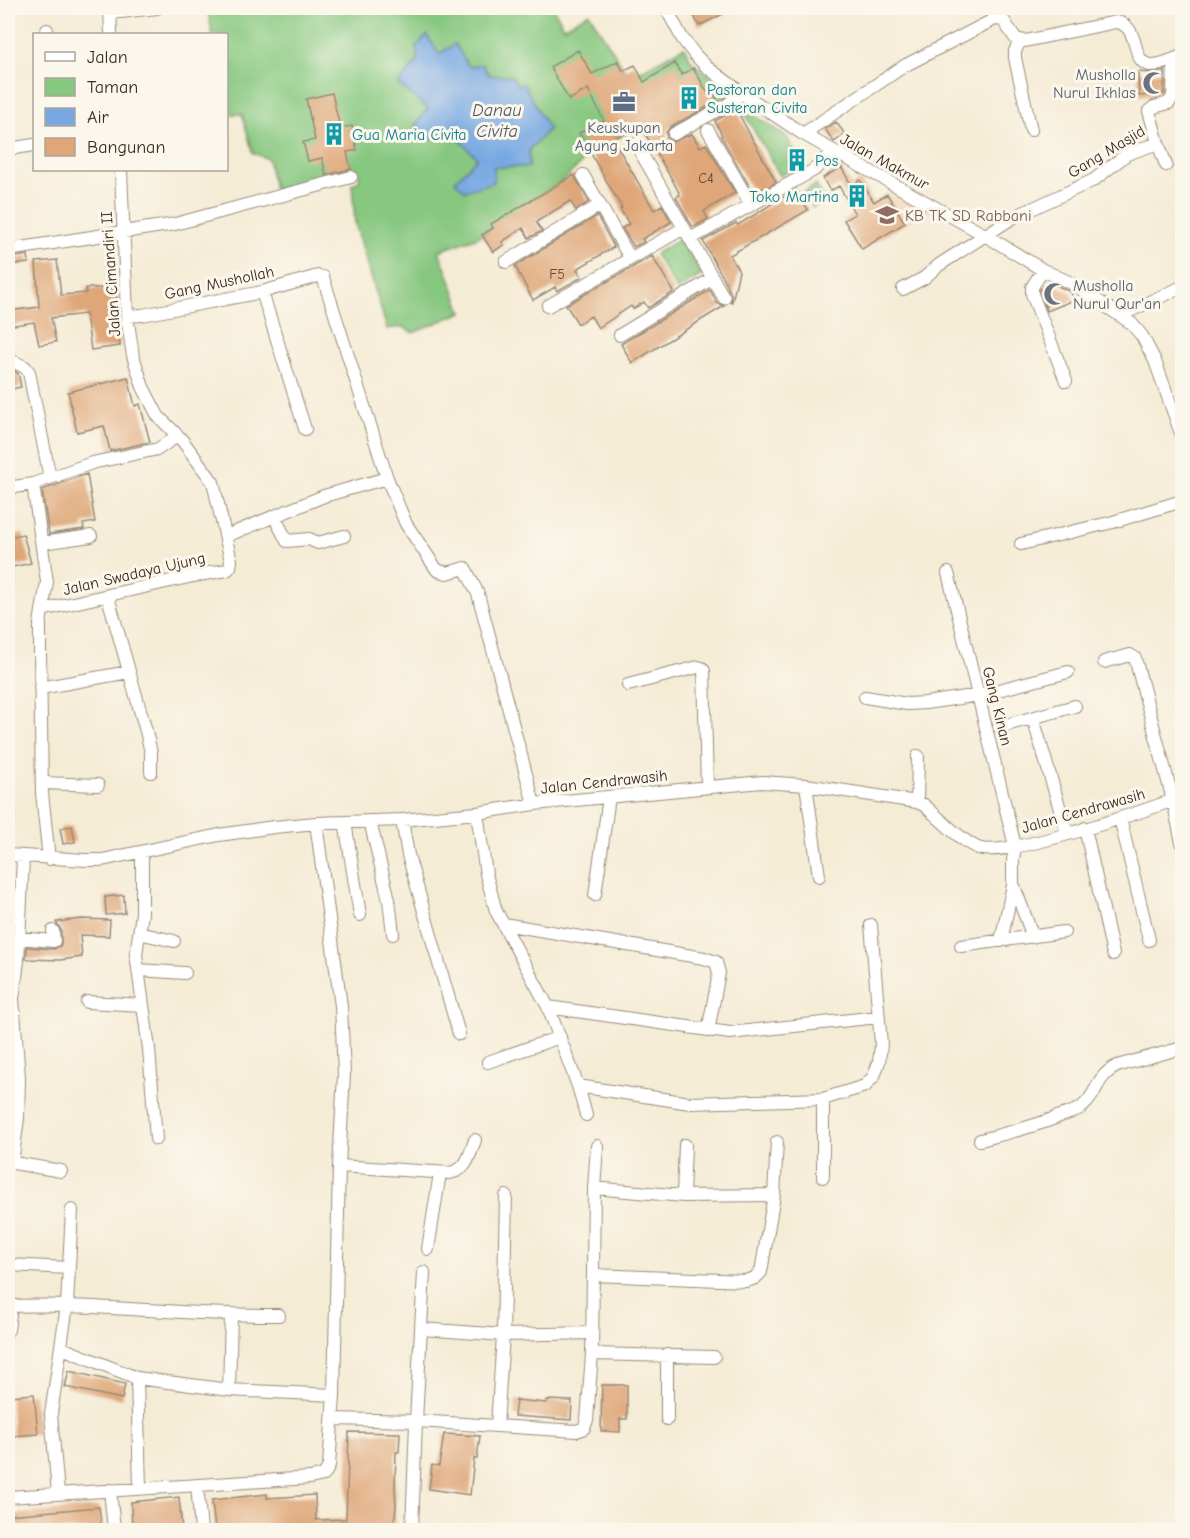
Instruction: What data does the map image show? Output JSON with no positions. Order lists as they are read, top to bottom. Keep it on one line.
{"streets":{"street":["Gang Masjid","Jalan Makmur","Jalan Cimandiri II","Gang Mushollah","Jalan Swadaya Ujung","Gang Kinan","Jalan Cendrawasih"]},"crossings":[["Gang Masjid","Jalan Makmur"],["Jalan Cimandiri II","Gang Mushollah"],["Jalan Cimandiri II","Jalan Swadaya Ujung"],["Gang Kinan","Jalan Cendrawasih"]],"water":["Danau Civita"],"places":{"mosque":["Musholla Nurul Ikhlas","Musholla Nurul Qur'an"],"building":["Pastoran dan Susteran Civita","Gua Maria Civita","Pos","Toko Martina"],"office":["Keuskupan Agung Jakarta"],"school or university":["KB TK SD Rabbani"]},"house_numbers":["C4","F5"],"legend":["Jalan","Taman","Air","Bangunan"]}
